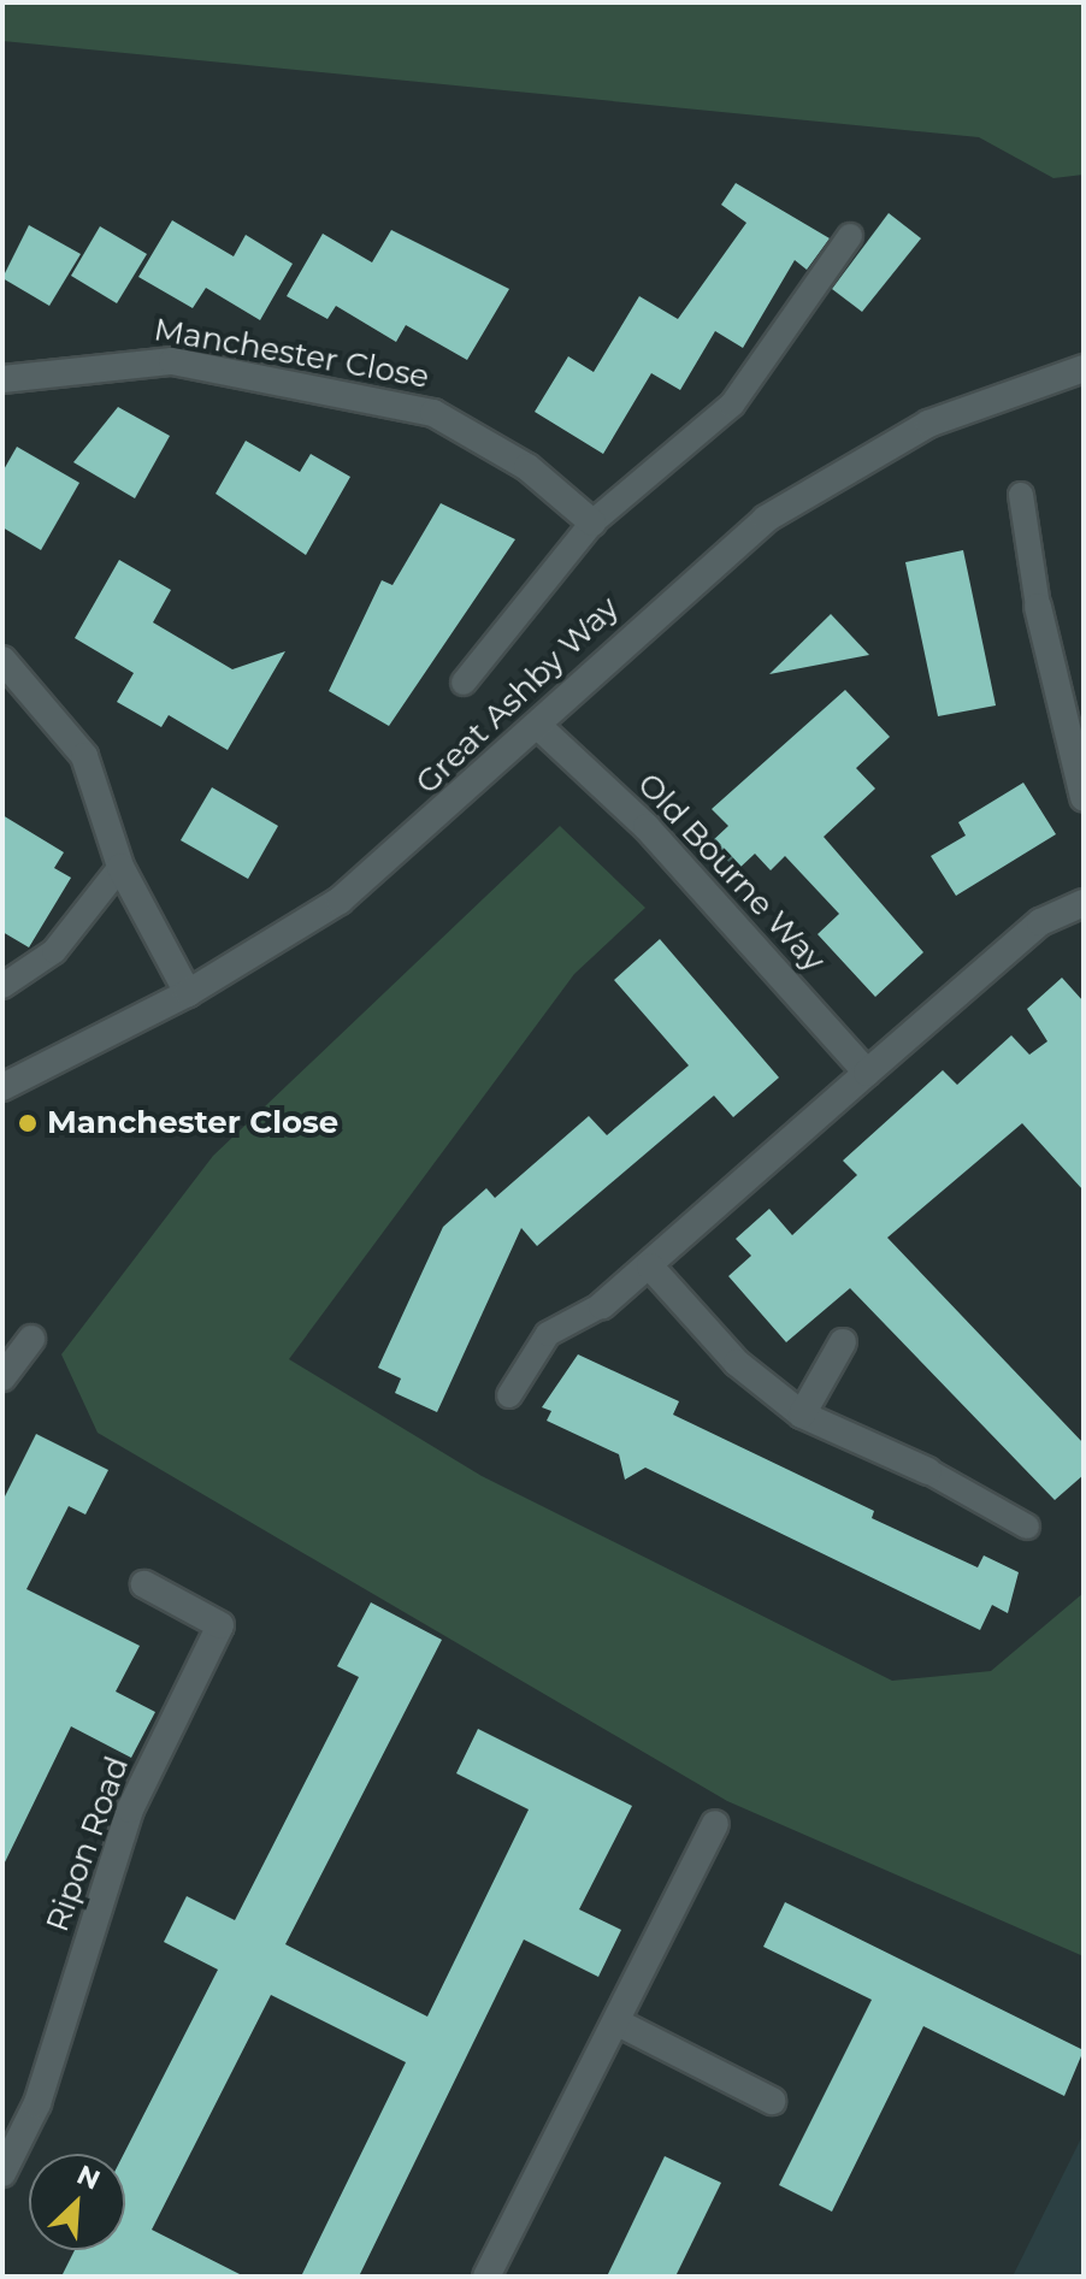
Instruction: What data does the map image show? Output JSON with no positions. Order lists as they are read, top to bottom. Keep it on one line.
{"streets":{"street":["Manchester Close","Great Ashby Way","Old Bourne Way","Ripon Road"]},"crossings":[["Great Ashby Way","Old Bourne Way"]],"places":["Manchester Close"],"north":"top right"}
